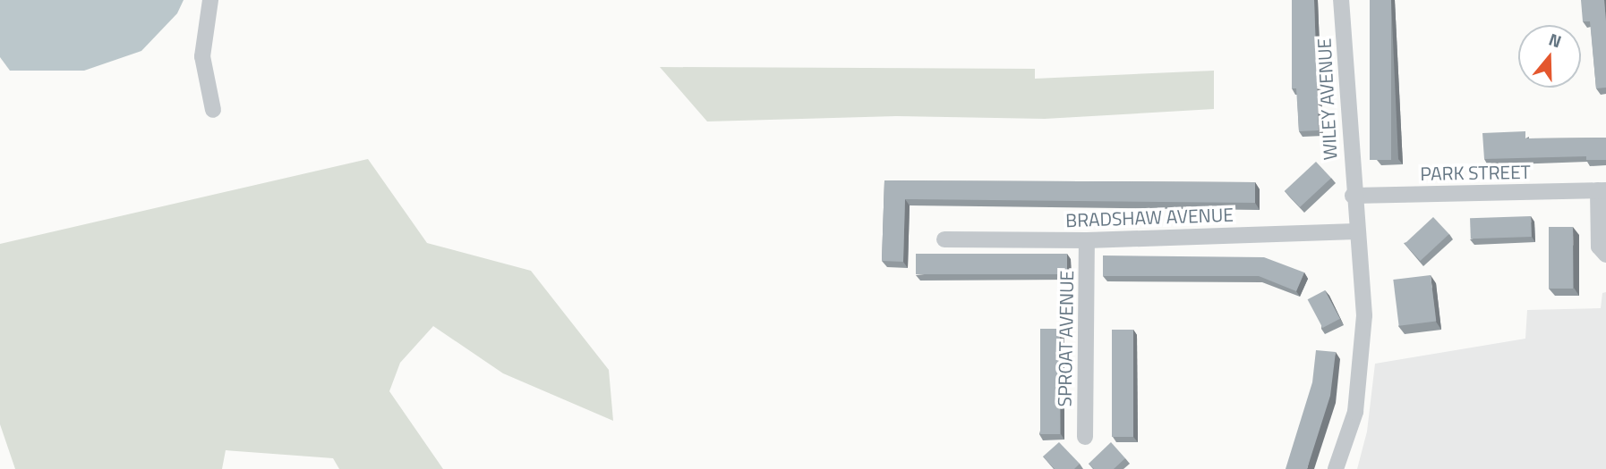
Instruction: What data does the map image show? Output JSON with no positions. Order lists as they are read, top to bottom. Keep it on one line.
{"streets":{"street":["WILEY AVENUE","PARK STREET","BRADSHAW AVENUE","SPROAT AVENUE"]},"crossings":[["WILEY AVENUE","PARK STREET"],["WILEY AVENUE","BRADSHAW AVENUE"],["BRADSHAW AVENUE","SPROAT AVENUE"]],"north":"top"}
